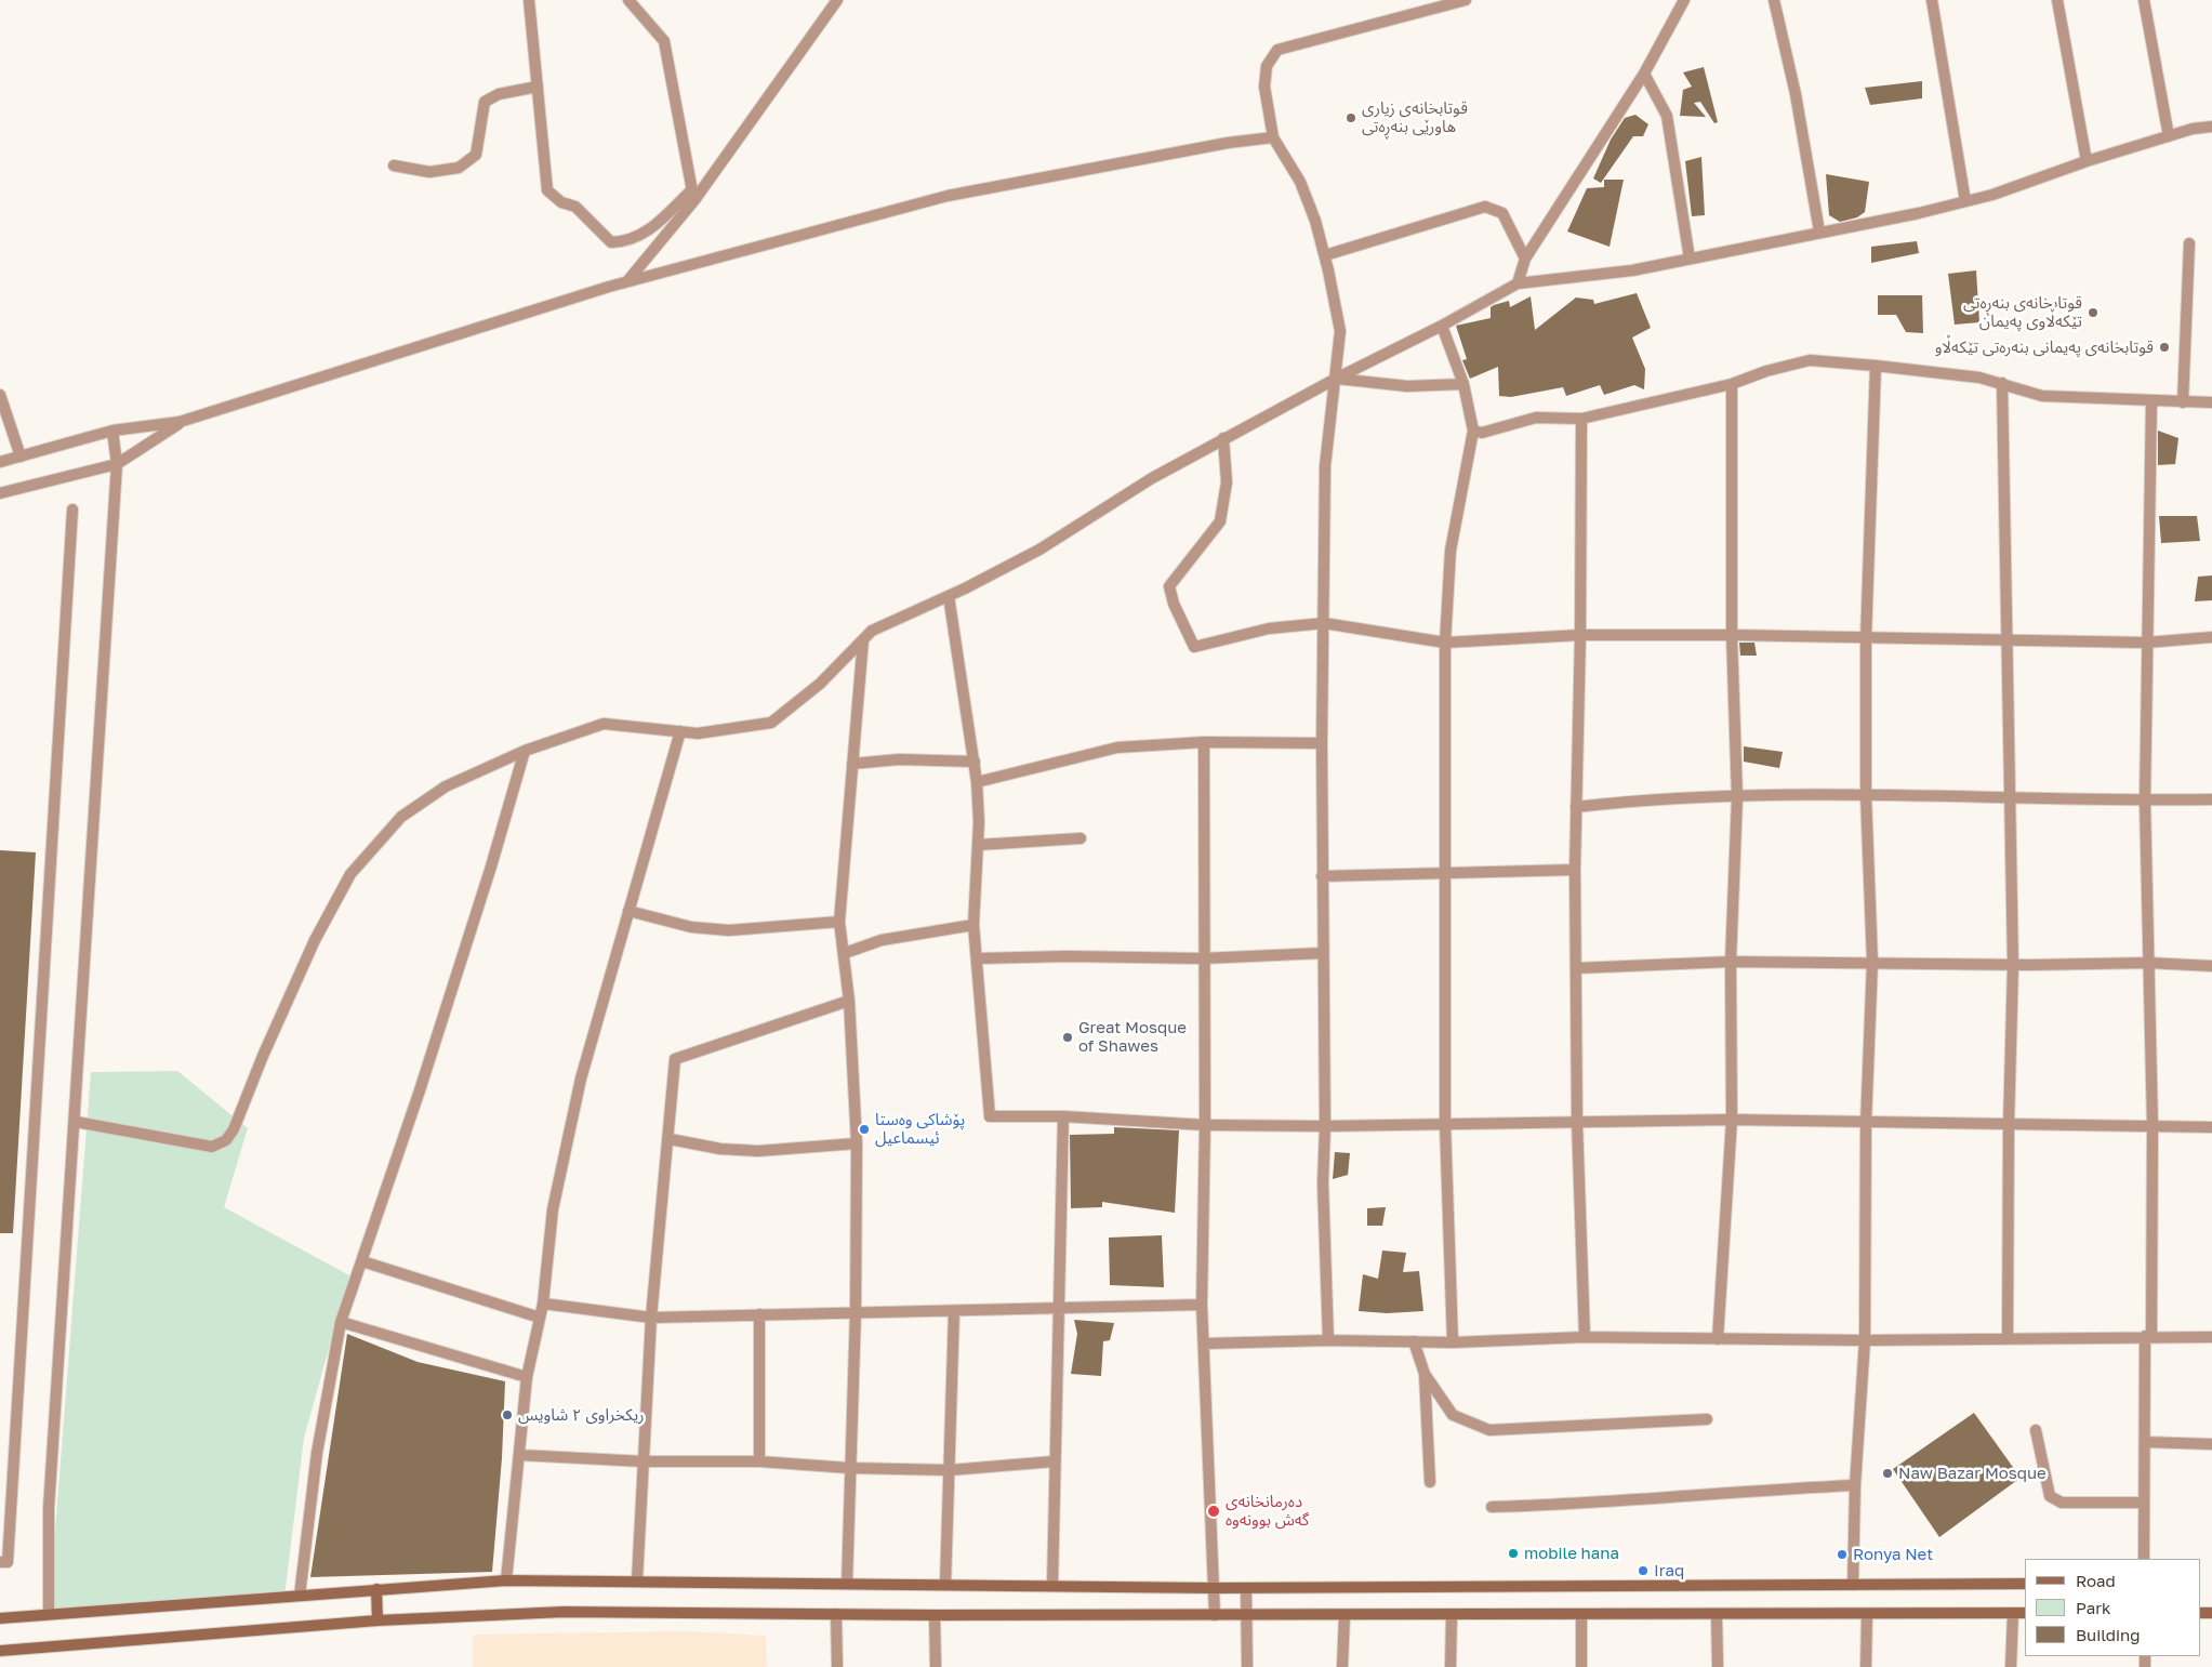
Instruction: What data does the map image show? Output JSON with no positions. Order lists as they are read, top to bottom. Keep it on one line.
{"places":["قوتابخانەی زیاری هاورێی بنەڕەتی","قوتابخانەی بنەڕەتی تێکەڵاوی پەیمان","قوتابخانەی پەیمانی بنەرەتی تێکەڵاو","Great Mosque of Shawes","پۆشاکی وەستا ئیسماعیل","ريكخراوى ۲ شاويس","Naw Bazar Mosque","دەرمانخانەی گەش بوونەوە","mobile hana","Ronya Net","Iraq"],"legend":["Road","Park","Building"]}
